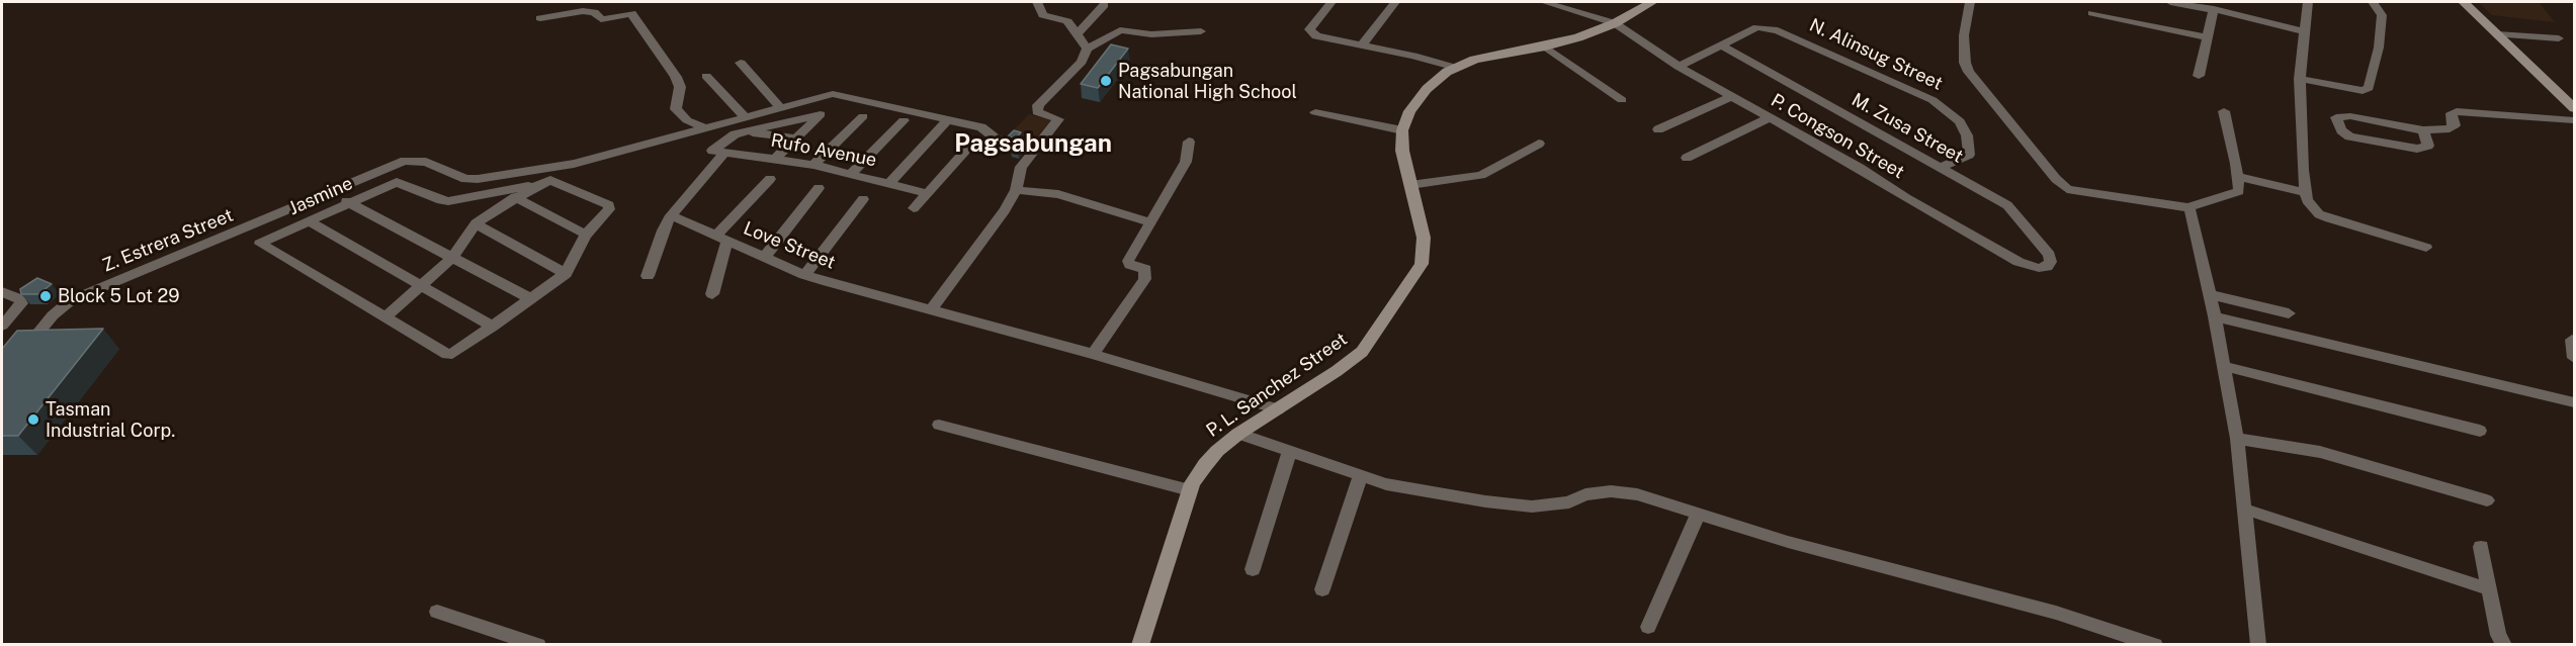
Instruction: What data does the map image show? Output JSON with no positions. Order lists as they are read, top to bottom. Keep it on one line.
{"streets":{"street":["N. Alinsug Street","M. Zusa Street","P. Congson Street","Rufo Avenue","Jasmine","Z. Estrera Street","Love Street","P. L. Sanchez Street"]},"crossings":[["N. Alinsug Street","M. Zusa Street"],["N. Alinsug Street","P. Congson Street"],["M. Zusa Street","P. Congson Street"],["Love Street","P. L. Sanchez Street"]],"districts":["Pagsabungan"],"places":["Pagsabungan National High School","Block 5 Lot 29","Tasman Industrial Corp."]}
